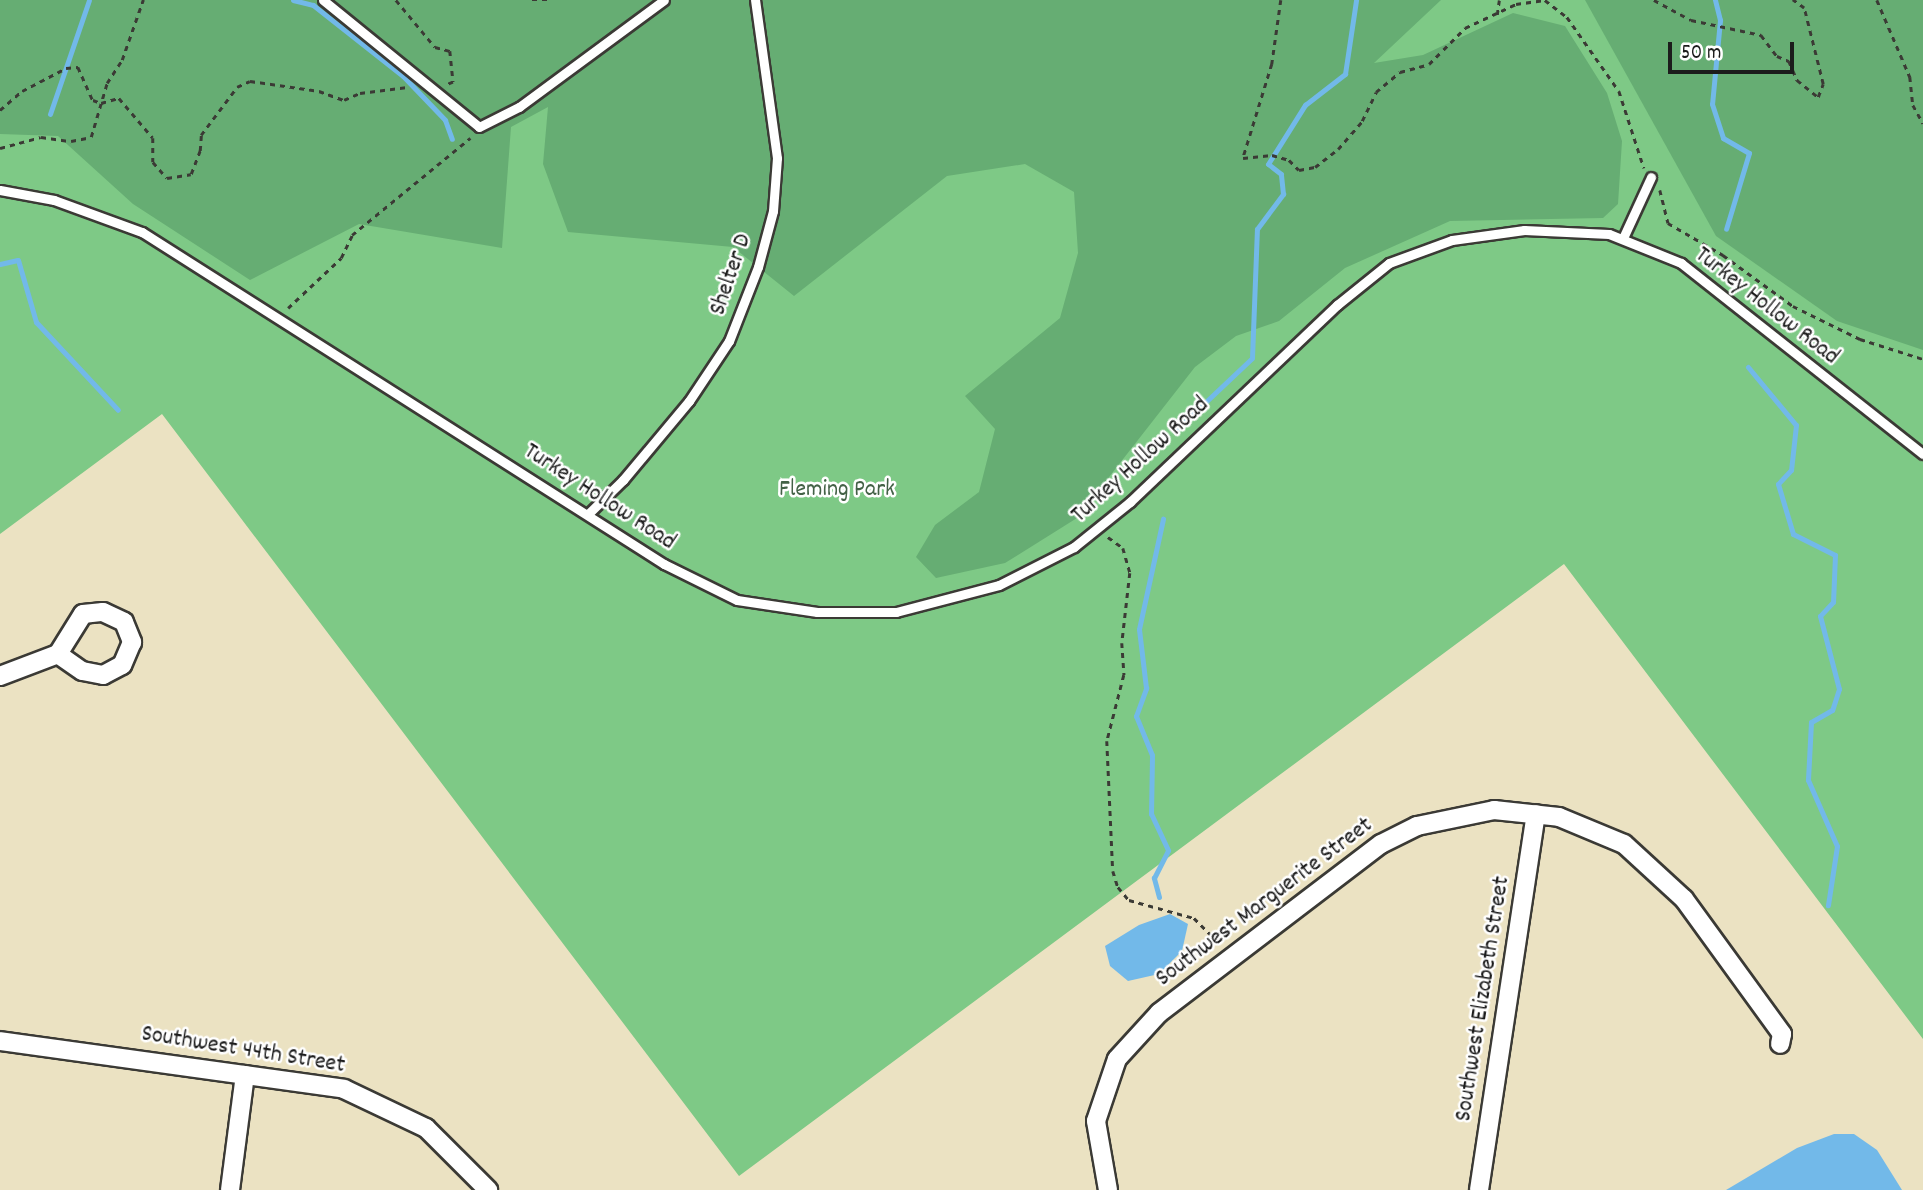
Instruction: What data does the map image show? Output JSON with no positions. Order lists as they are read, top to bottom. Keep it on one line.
{"streets":{"street":["Southwest Marguerite Street","Southwest Elizabeth Street","Southwest 44th Street"],"lane":["Shelter D","Turkey Hollow Road"]},"crossings":[["Shelter D","Turkey Hollow Road"],["Southwest Marguerite Street","Southwest Elizabeth Street"]],"parks":["Fleming Park"],"scale_bar":"50 m"}
